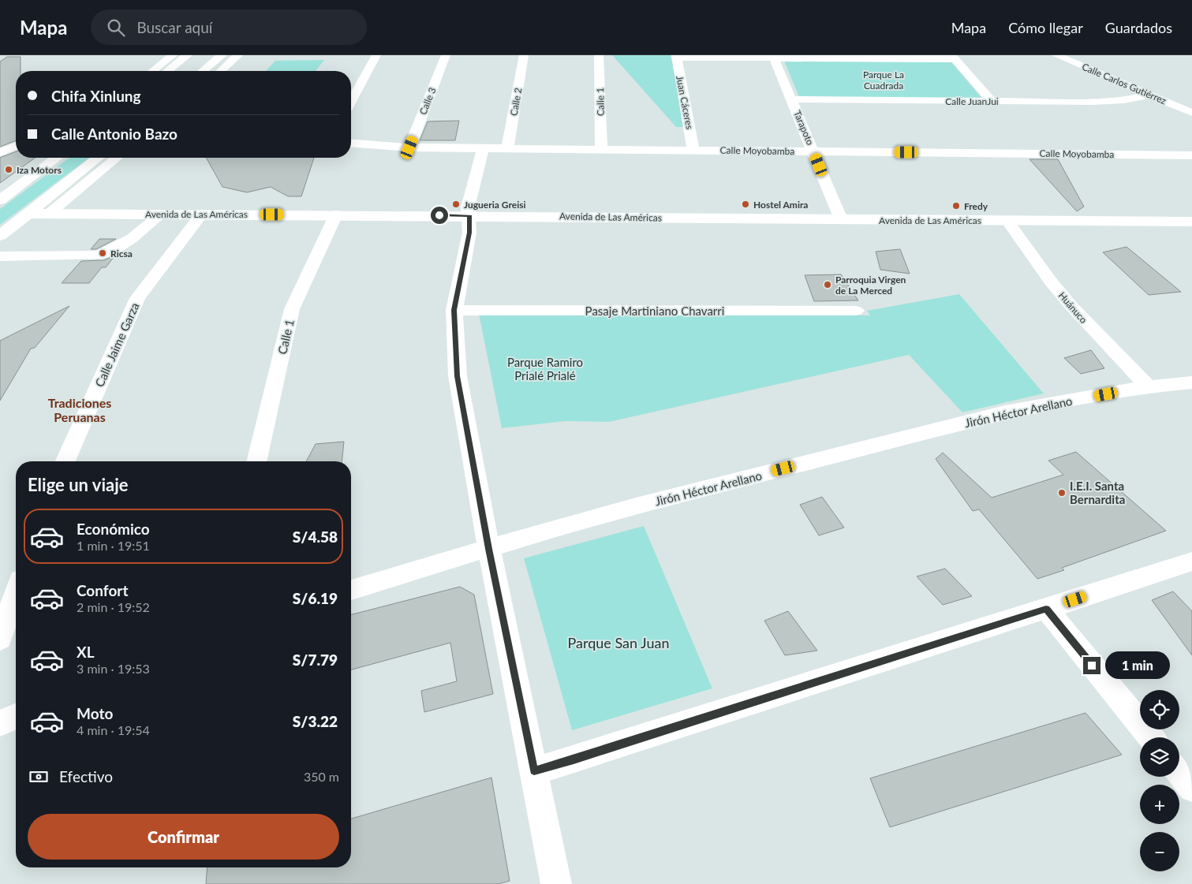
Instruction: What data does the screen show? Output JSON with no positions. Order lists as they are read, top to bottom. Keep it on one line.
{"streets":{"street":["Calle Carlos Gutiérrez","Calle 3","Calle JuanJui","Calle 2","Calle 1","Juan Cáceres","Tarapoto","Calle Moyobamba","Avenida de Las Américas","Huánuco","Pasaje Martiniano Chavarri","Calle Jaime Garza","Jirón Héctor Arellano"]},"crossings":[["Calle Carlos Gutiérrez","Calle JuanJui"],["Calle 3","Calle Moyobamba"],["Calle JuanJui","Tarapoto"],["Calle 2","Calle Moyobamba"],["Calle 1","Calle Moyobamba"],["Calle 1","Avenida de Las Américas"],["Juan Cáceres","Calle Moyobamba"],["Tarapoto","Calle Moyobamba"],["Tarapoto","Avenida de Las Américas"],["Avenida de Las Américas","Huánuco"],["Avenida de Las Américas","Calle Jaime Garza"],["Huánuco","Jirón Héctor Arellano"]],"districts":["Tradiciones Peruanas"],"parks":["Parque La Cuadrada","Parque Ramiro Prialé Prialé","Parque San Juan"],"places":["Iza Motors","Jugueria Greisi","Hostel Amira","Fredy","Ricsa","Parroquia Virgen de La Merced","I.E.I. Santa Bernardita"],"page":{"header":"Mapa","search":"Buscar aquí","nav":["Mapa","Cómo llegar","Guardados"],"banner":["Chifa Xinlung","Calle Antonio Bazo"],"heading":"Elige un viaje","list":[{"name":"Económico","note":"1 min · 19:51","value":"S/4.58"},{"name":"Confort","note":"2 min · 19:52","value":"S/6.19"},{"name":"XL","note":"3 min · 19:53","value":"S/7.79"},{"name":"Moto","note":"4 min · 19:54","value":"S/3.22"}],"bubble":"1 min","map_buttons":["+","−"],"pay":["Efectivo","350 m"],"buttons":"Confirmar"}}
